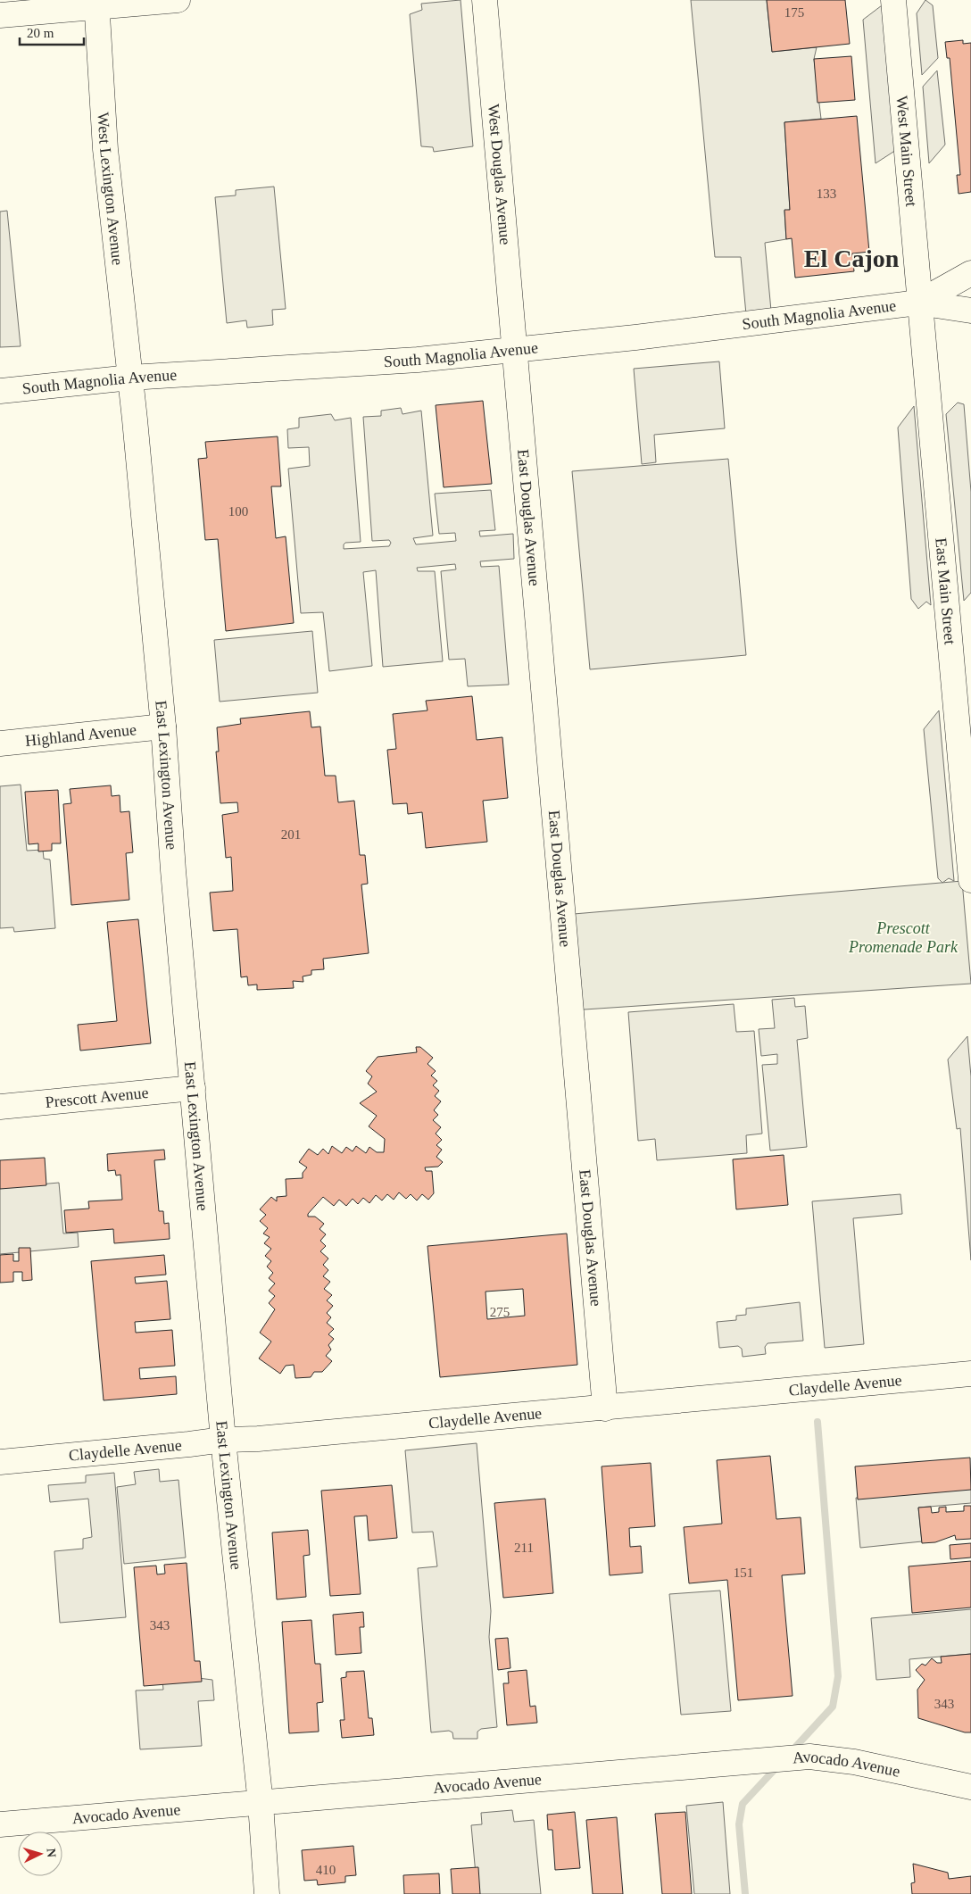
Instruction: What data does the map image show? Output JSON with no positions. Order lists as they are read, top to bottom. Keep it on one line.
{"streets":{"street":["West Main Street","West Douglas Avenue","West Lexington Avenue","South Magnolia Avenue","East Douglas Avenue","East Main Street","Highland Avenue","East Lexington Avenue","Prescott Avenue","Claydelle Avenue","Avocado Avenue"]},"crossings":[["West Main Street","South Magnolia Avenue"],["West Main Street","East Main Street"],["West Douglas Avenue","South Magnolia Avenue"],["West Douglas Avenue","East Douglas Avenue"],["West Lexington Avenue","South Magnolia Avenue"],["West Lexington Avenue","East Lexington Avenue"],["South Magnolia Avenue","East Douglas Avenue"],["South Magnolia Avenue","East Main Street"],["South Magnolia Avenue","East Lexington Avenue"],["East Douglas Avenue","Claydelle Avenue"],["Highland Avenue","East Lexington Avenue"],["East Lexington Avenue","Prescott Avenue"],["East Lexington Avenue","Claydelle Avenue"],["East Lexington Avenue","Avocado Avenue"]],"districts":["El Cajon"],"parks":["Prescott Promenade Park"],"house_numbers":["175","133","100","201","275","211","151","343","343","410"],"scale_bar":"20 m","north":"right"}
